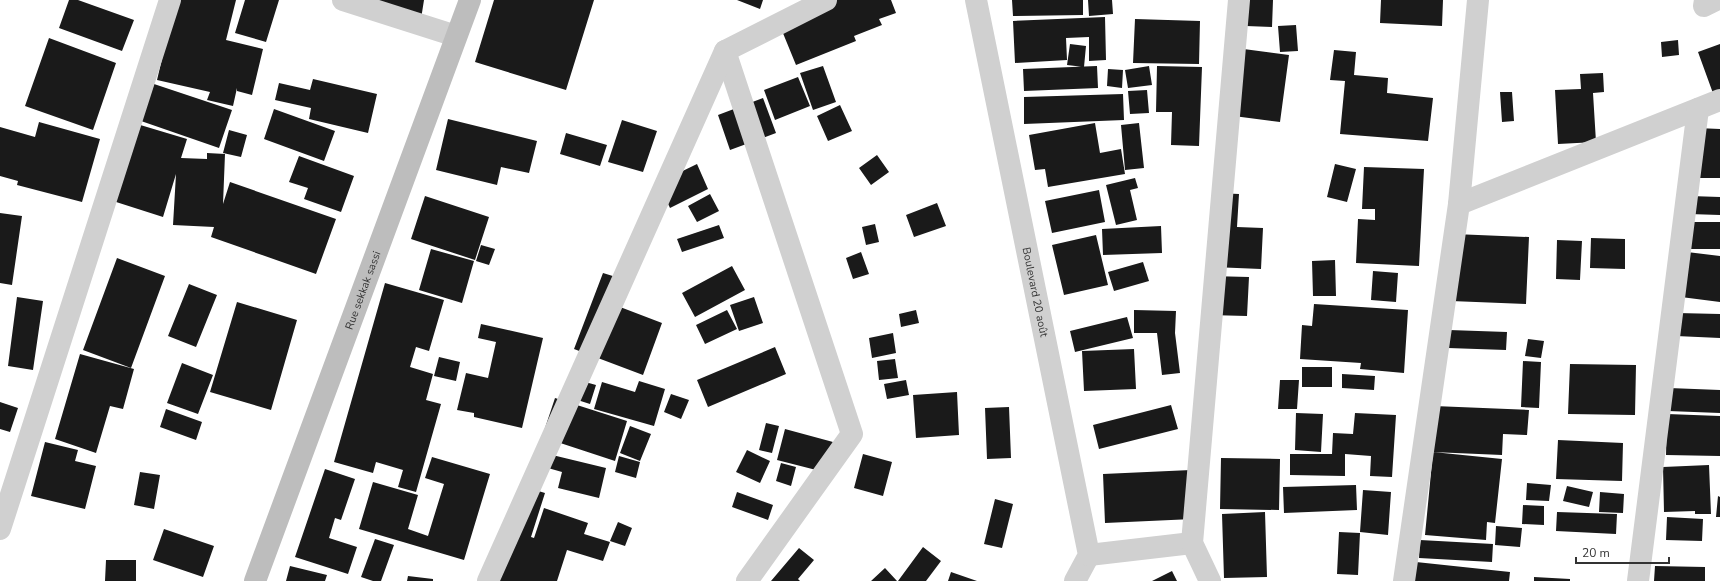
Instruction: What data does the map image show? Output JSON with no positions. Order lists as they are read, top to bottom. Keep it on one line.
{"streets":{"street":["Rue sekkak sassi","Boulevard 20 août"]},"scale_bar":"20 m"}
